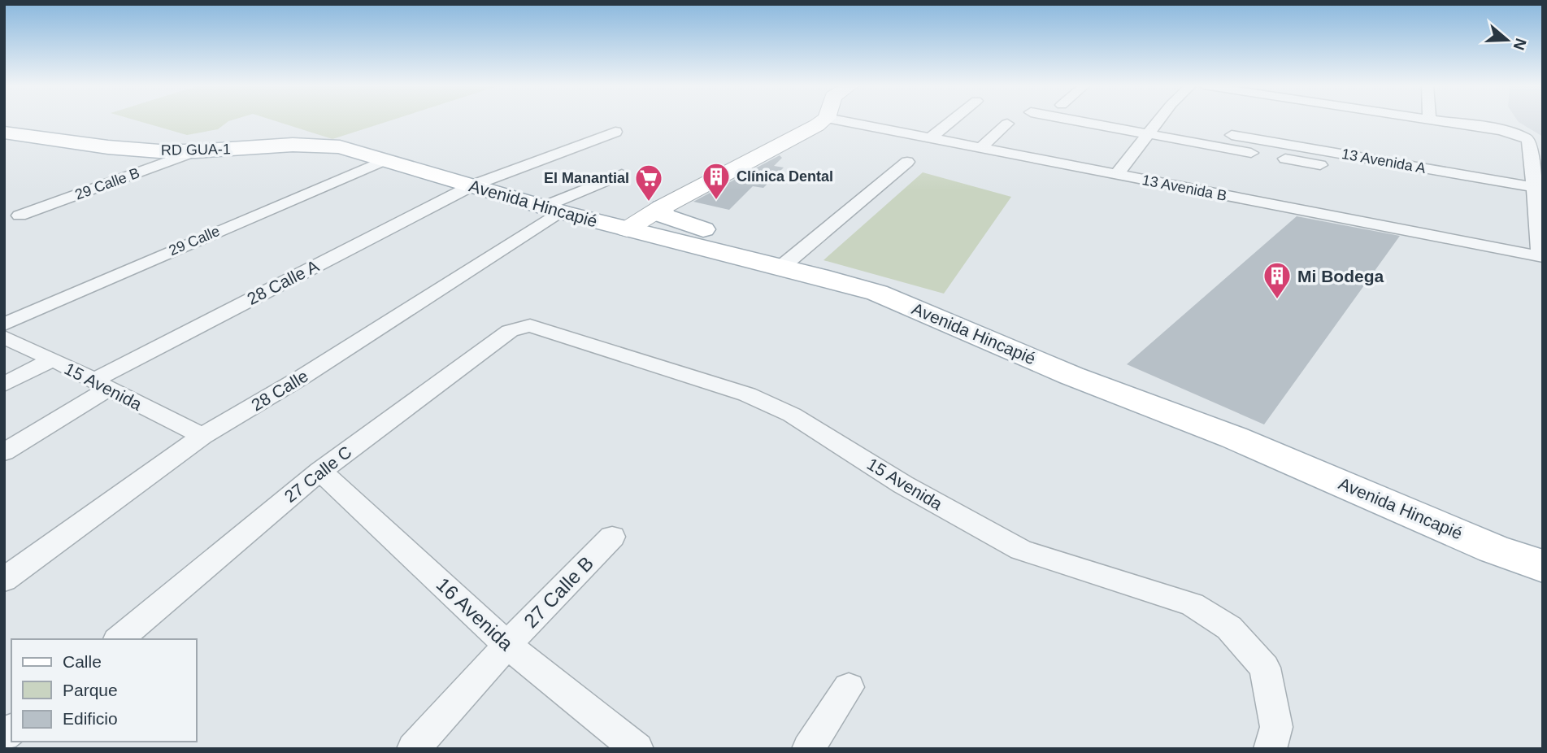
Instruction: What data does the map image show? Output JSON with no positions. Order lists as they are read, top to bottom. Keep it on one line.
{"streets":{"main road":["RD GUA-1","Avenida Hincapié"],"street":["13 Avenida A","29 Calle B","13 Avenida B","29 Calle","28 Calle A","15 Avenida","28 Calle","27 Calle C","27 Calle B","16 Avenida"]},"crossings":[["RD GUA-1","29 Calle B"],["RD GUA-1","Avenida Hincapié"],["RD GUA-1","29 Calle"],["Avenida Hincapié","29 Calle"],["Avenida Hincapié","28 Calle A"],["Avenida Hincapié","28 Calle"],["28 Calle A","15 Avenida"],["15 Avenida","28 Calle"],["15 Avenida","27 Calle C"],["27 Calle C","16 Avenida"],["27 Calle B","16 Avenida"]],"places":{"building":["Clínica Dental","Mi Bodega"],"supermarket":["El Manantial"]},"legend":["Calle","Parque","Edificio"],"north":"right"}
